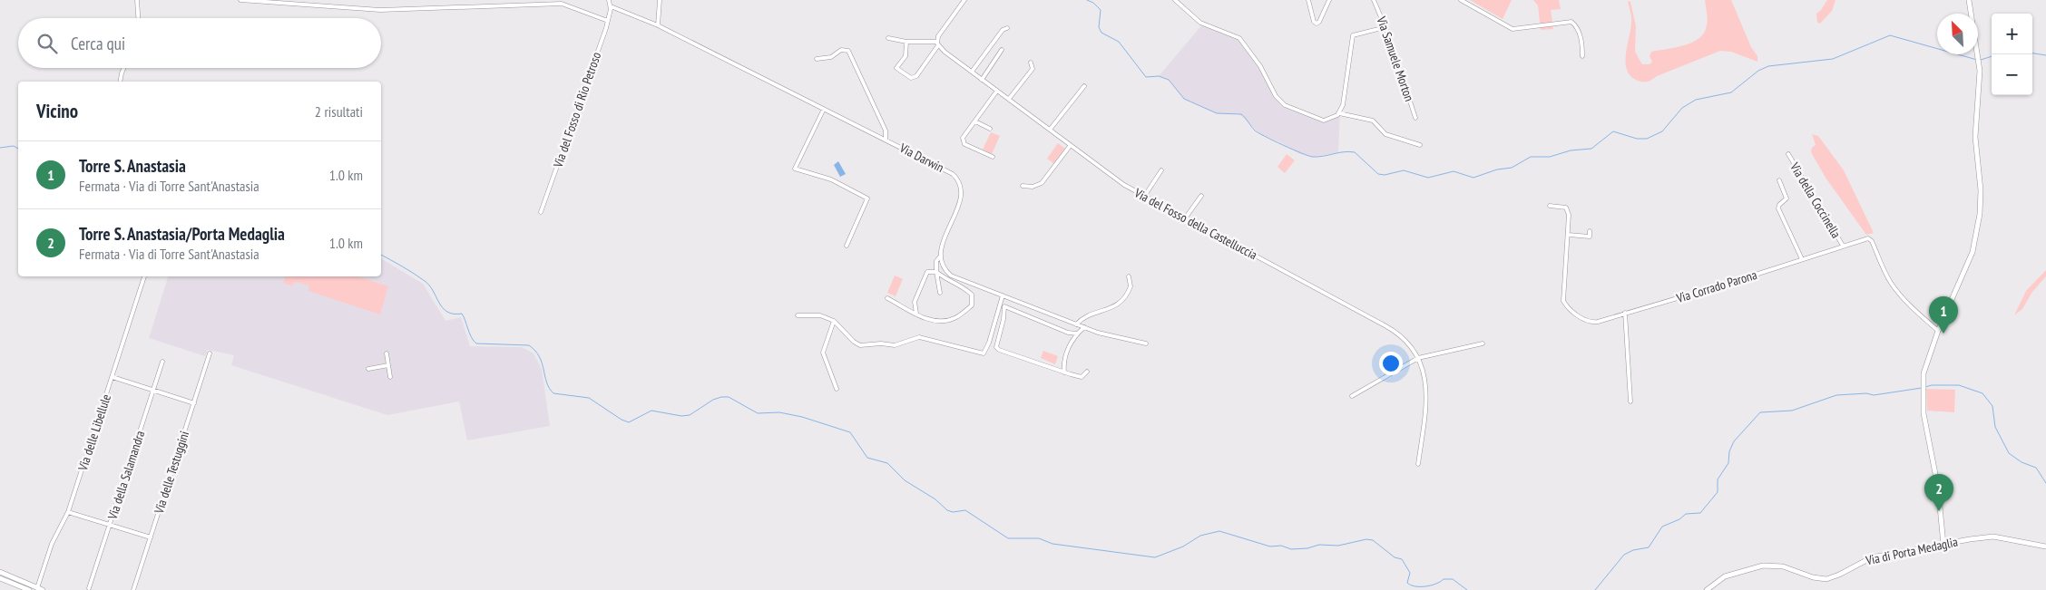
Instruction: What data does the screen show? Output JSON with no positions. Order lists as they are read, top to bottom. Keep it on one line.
{"streets":{"street":["Via Samuele Morton","Via del Fosso di Rio Petroso","Via Darwin","Via della Coccinella","Via del Fosso della Castelluccia","Via Corrado Parona","Via delle Libellule","Via delle Testuggini","Via della Salamandra","Via di Porta Medaglia"]},"crossings":[["Via del Fosso di Rio Petroso","Via Darwin"],["Via della Coccinella","Via Corrado Parona"]],"north":"top left","page":{"map_buttons":["+","−"],"search":"Cerca qui","heading":["Vicino","2 risultati"],"list":[{"mark":"1","name":"Torre S. Anastasia","note":"Fermata · Via di Torre Sant'Anastasia","value":"1.0 km"},{"mark":"2","name":"Torre S. Anastasia/Porta Medaglia","note":"Fermata · Via di Torre Sant'Anastasia","value":"1.0 km"}],"pins":["1","2"]}}
